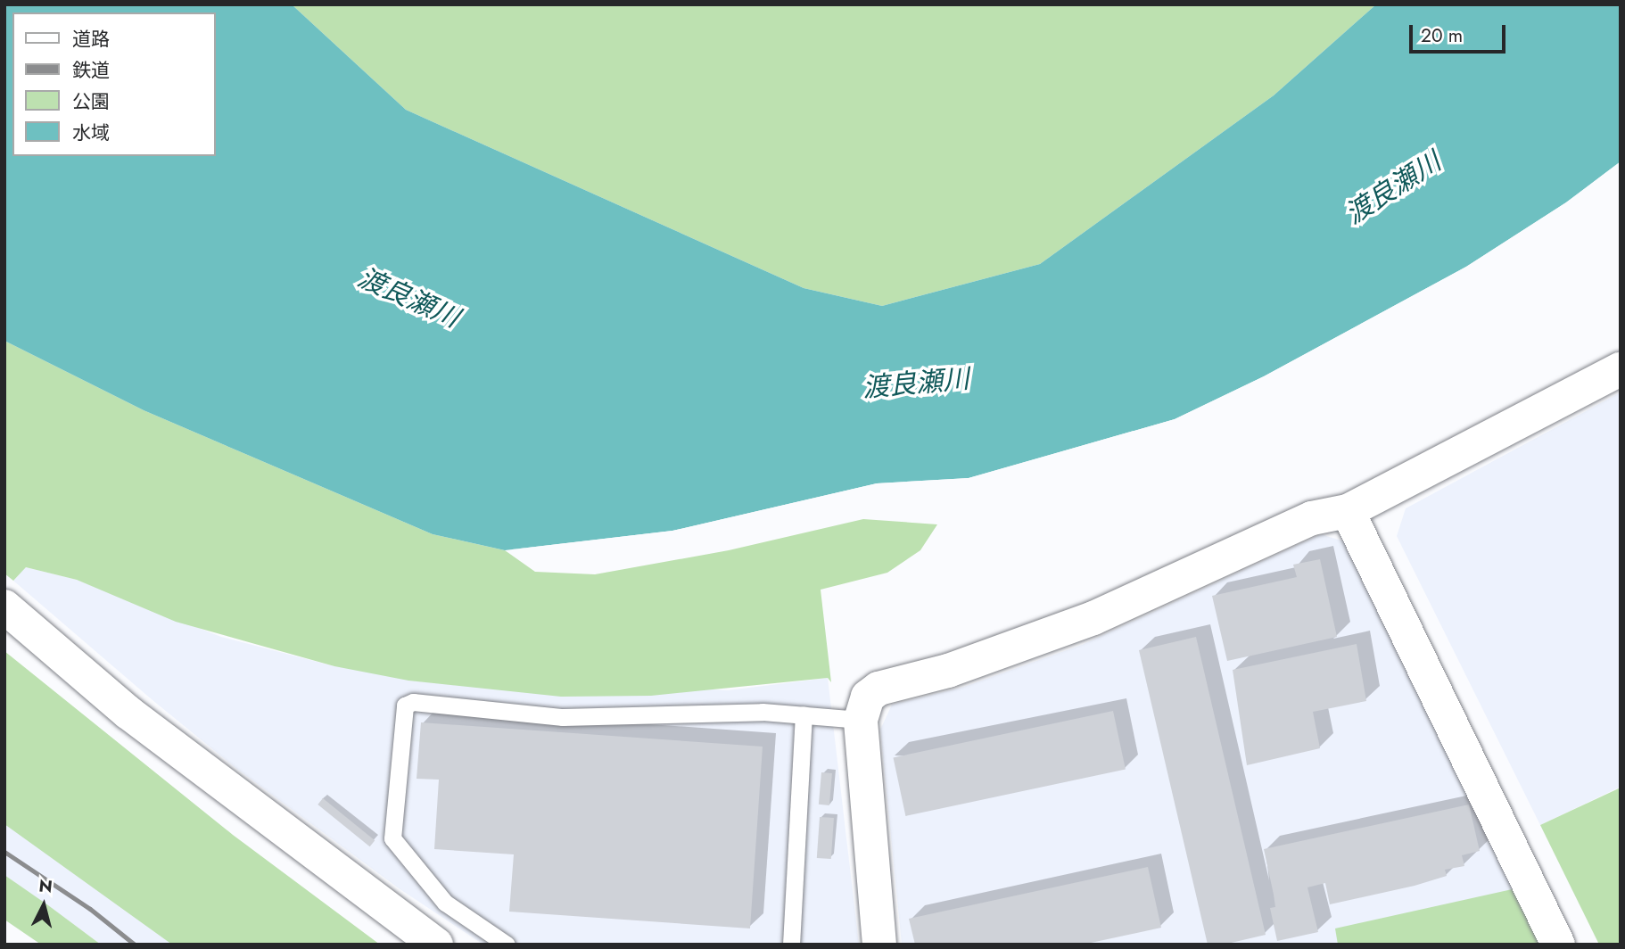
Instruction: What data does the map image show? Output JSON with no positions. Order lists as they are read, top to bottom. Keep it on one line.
{"water":["渡良瀬川"],"legend":["道路","鉄道","公園","水域"],"scale_bar":"20 m","north":"top"}
